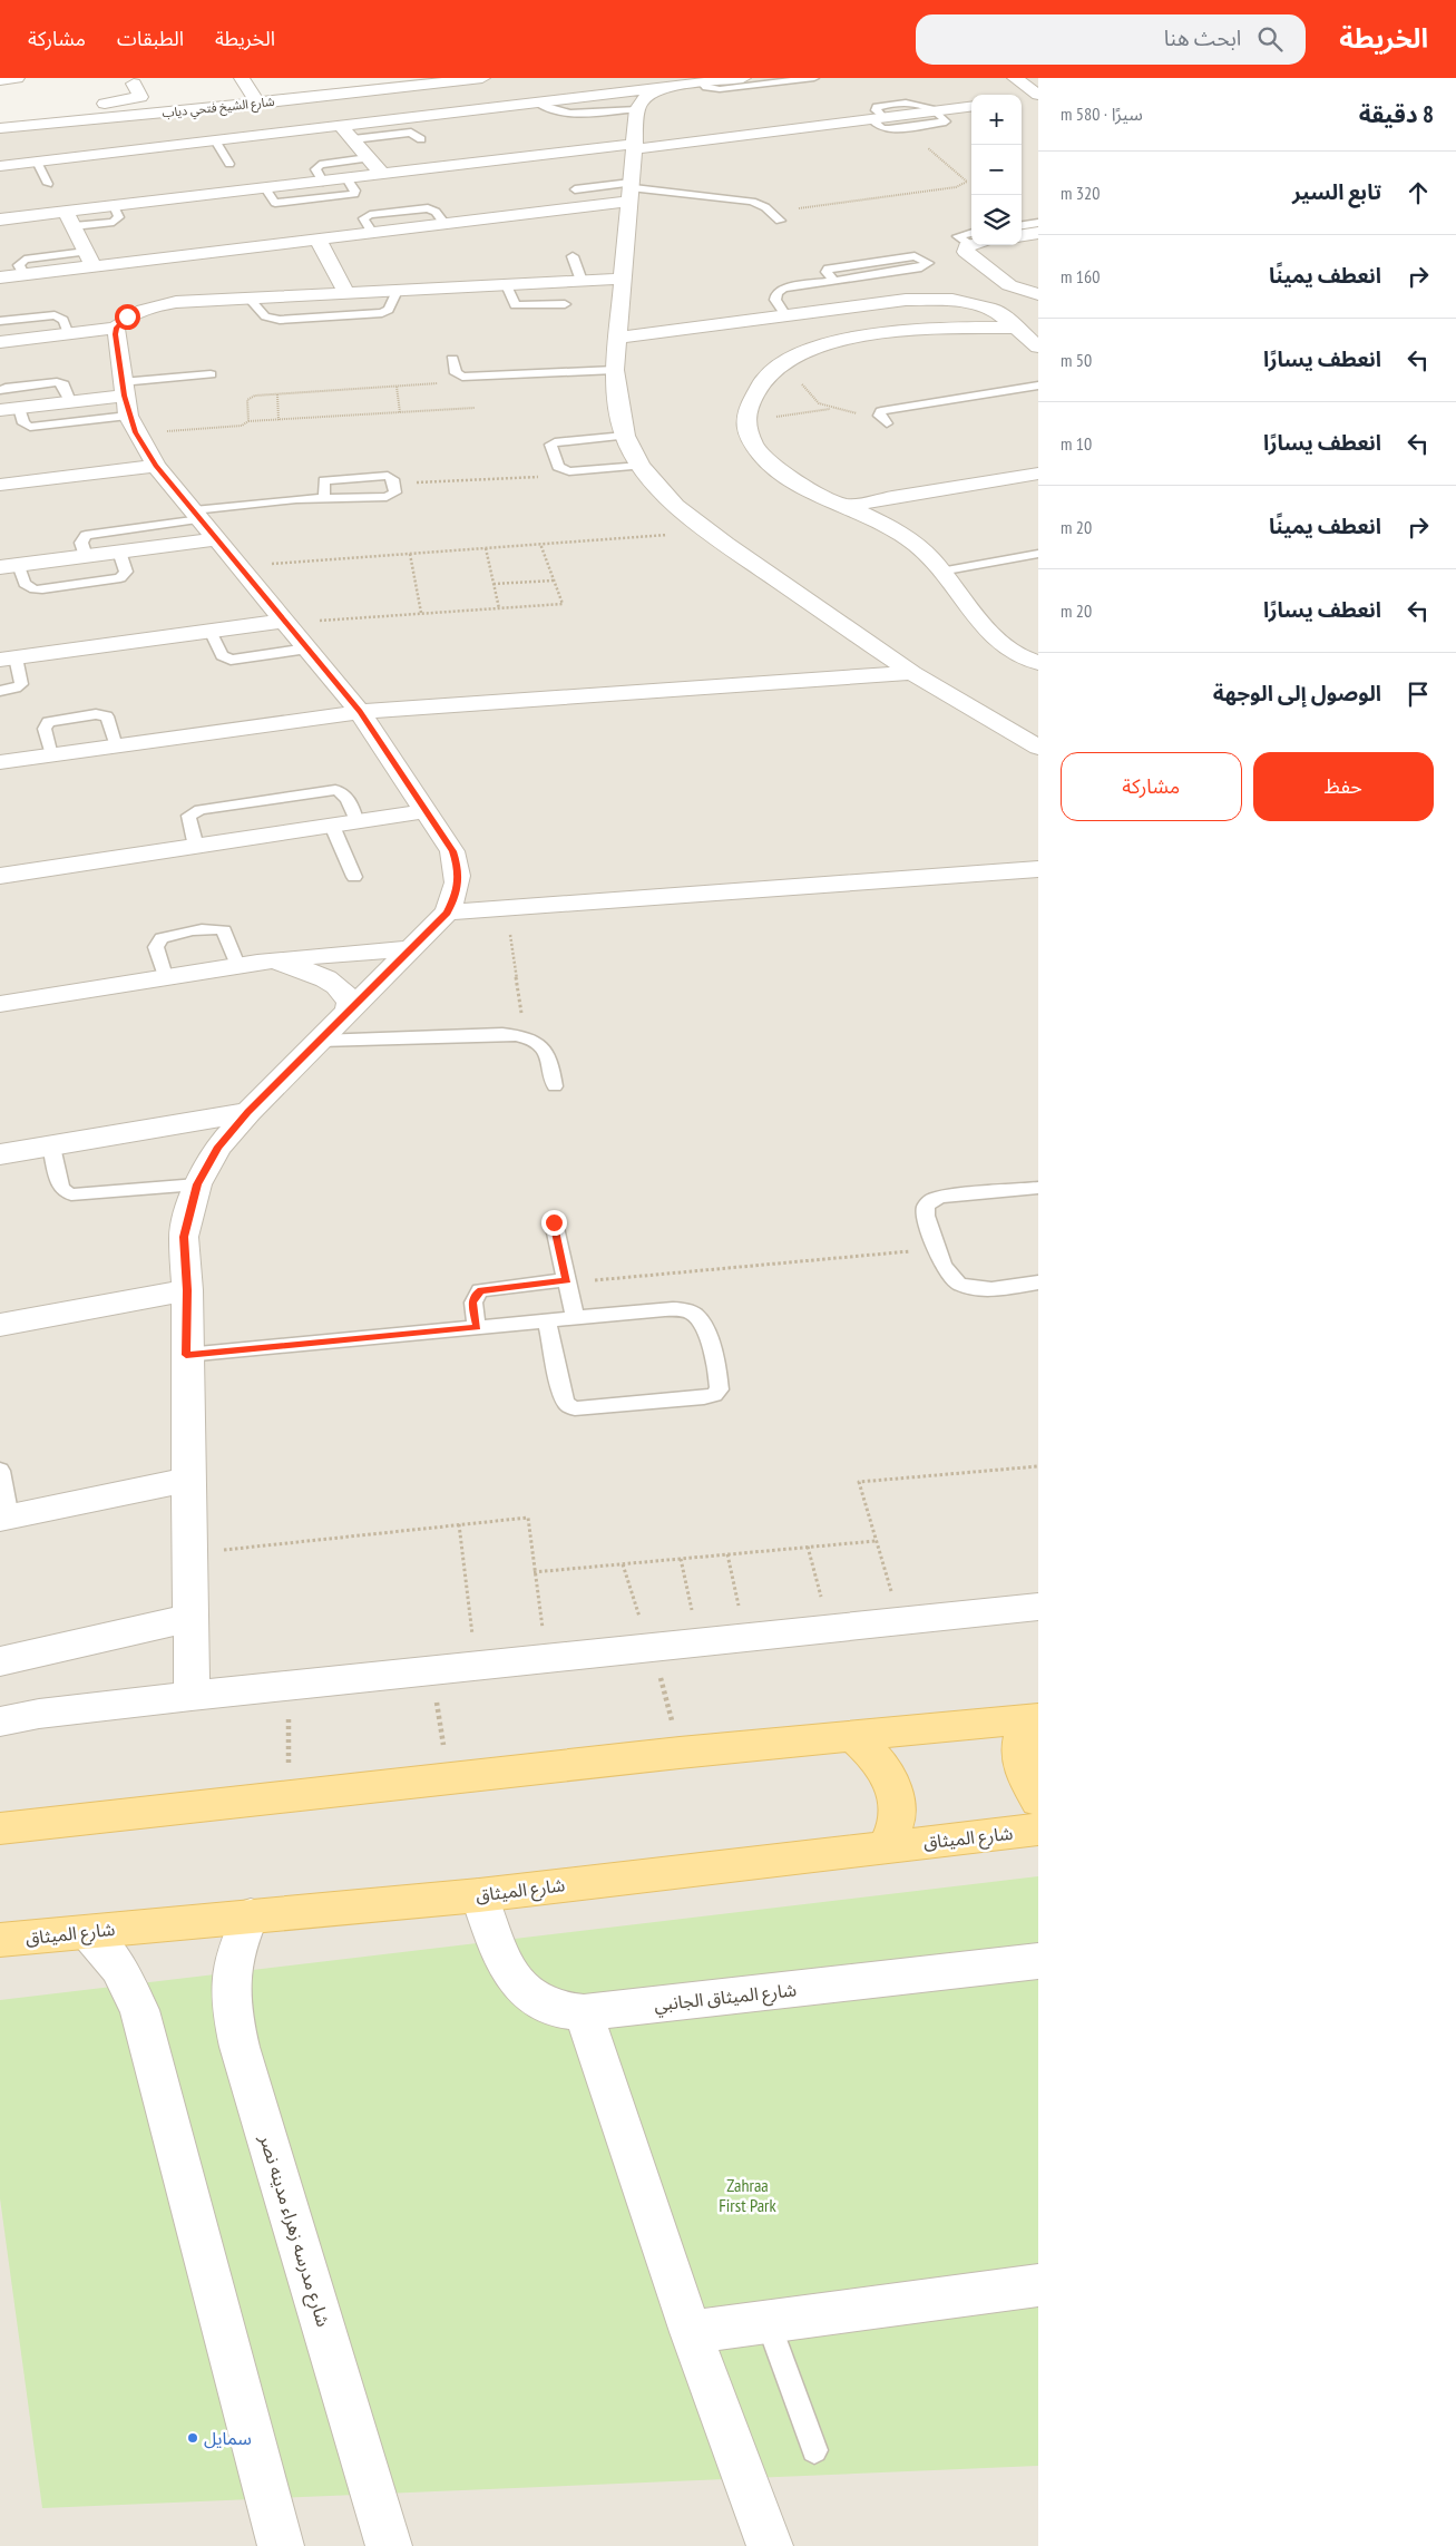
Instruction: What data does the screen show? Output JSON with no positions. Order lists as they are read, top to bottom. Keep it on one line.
{"streets":{"main road":["شارع الميثاق"],"street":["شارع الشيخ فتحي دياب","شارع الميثاق الجانبي","شارع مدرسه زهراء مدينه نصر"]},"crossings":[["شارع الميثاق","شارع الميثاق الجانبي"],["شارع الميثاق","شارع مدرسه زهراء مدينه نصر"]],"parks":["Zahraa First Park"],"places":["سمايل"],"page":{"header":"الخريطة","search":"ابحث هنا","nav":["الخريطة","الطبقات","مشاركة"],"heading":["8 دقيقة","سيرًا · 580 m"],"map_buttons":["+","−"],"list":[["تابع السير","320 m"],["انعطف يمينًا","160 m"],["انعطف يسارًا","50 m"],["انعطف يسارًا","10 m"],["انعطف يمينًا","20 m"],["انعطف يسارًا","20 m"],"الوصول إلى الوجهة"],"buttons":["حفظ","مشاركة"]}}
